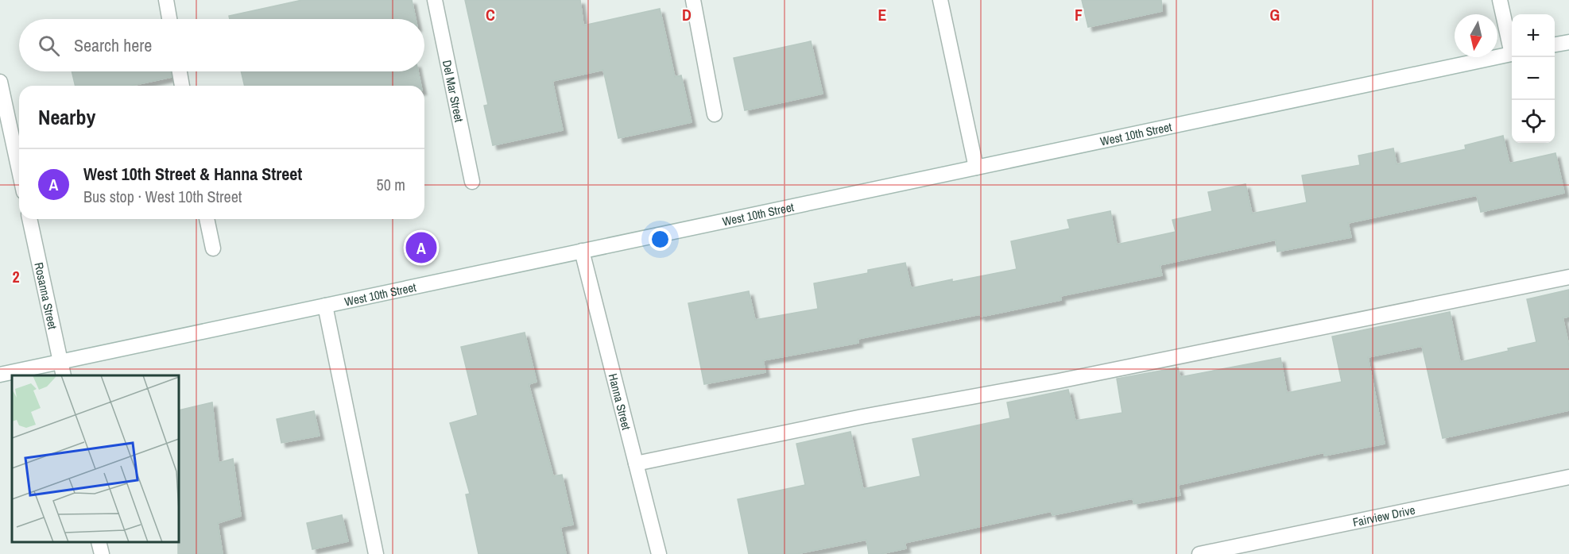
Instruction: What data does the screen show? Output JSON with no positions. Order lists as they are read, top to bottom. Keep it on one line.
{"streets":{"street":["Del Mar Street","West 10th Street","Rosanna Street","Hanna Street","Fairview Drive"]},"crossings":[["West 10th Street","Rosanna Street"],["West 10th Street","Hanna Street"]],"north":"bottom","page":{"map_buttons":["+","−"],"search":"Search here","heading":"Nearby","list":[{"mark":"A","name":"West 10th Street & Hanna Street","note":"Bus stop · West 10th Street","value":"50 m"}],"pins":"A"},"grid":{"columns":["C","D","E","F","G"],"rows":["2"]}}
